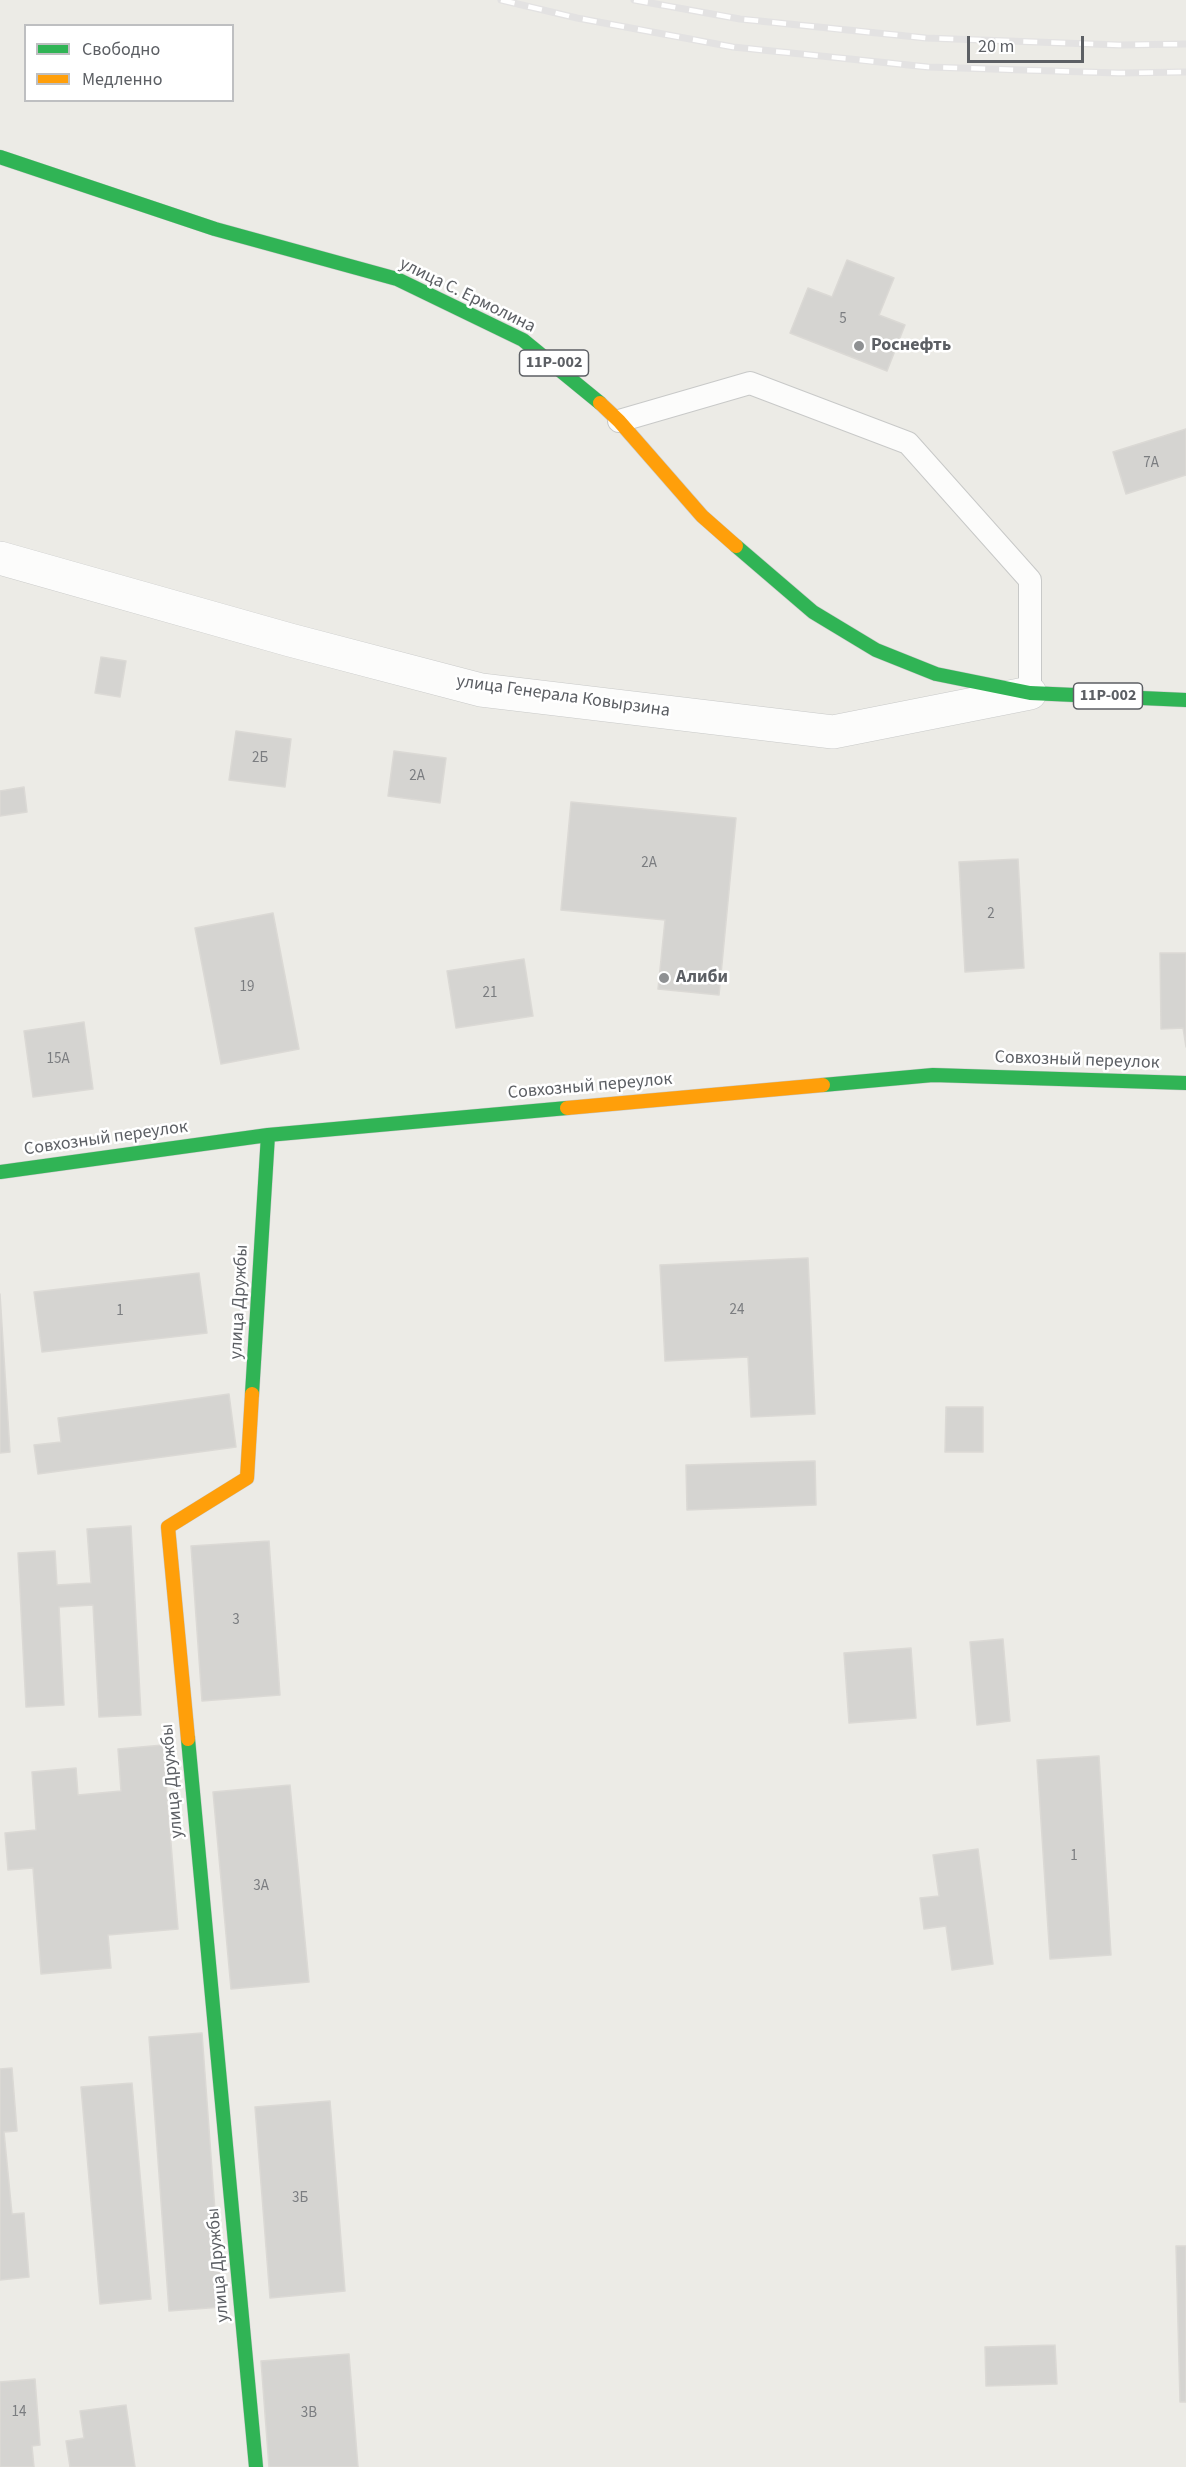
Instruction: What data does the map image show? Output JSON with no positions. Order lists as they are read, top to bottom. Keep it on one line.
{"streets":{"street":["улица С. Ермолина","11Р-002","улица Генерала Ковырзина","Совхозный переулок","улица Дружбы"]},"crossings":[["улица С. Ермолина","11Р-002"],["улица С. Ермолина","улица Генерала Ковырзина"],["11Р-002","улица Генерала Ковырзина"],["Совхозный переулок","улица Дружбы"]],"places":["Роснефть","Алиби"],"house_numbers":["5","7А","2Б","2А","2А","2","19","21","15А","24","1","3","1","3А","3Б","14","3В"],"legend":["Свободно","Медленно"],"scale_bar":"20 m"}
